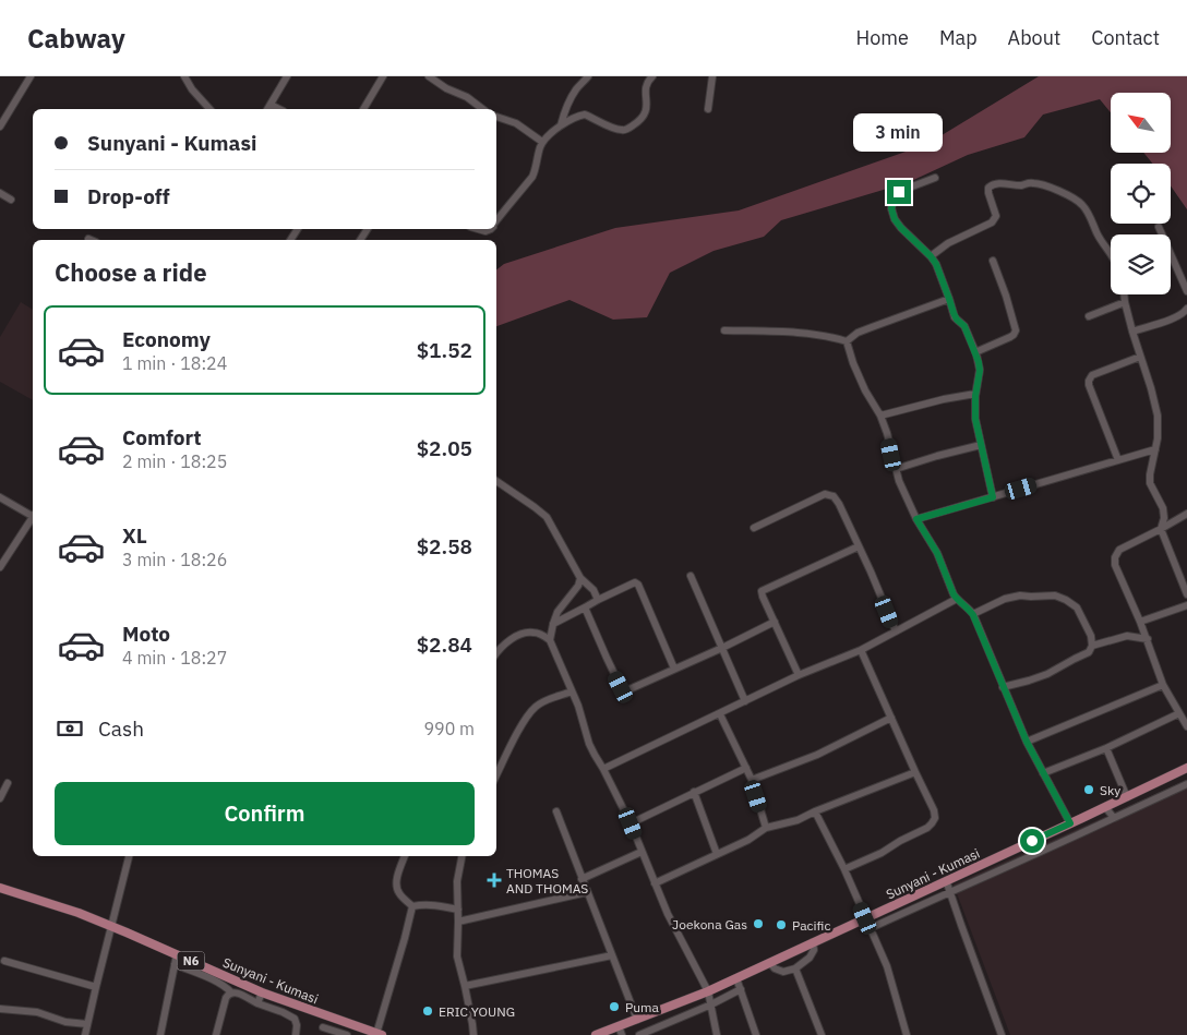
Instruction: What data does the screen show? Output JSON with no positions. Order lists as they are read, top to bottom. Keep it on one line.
{"streets":{"main road":["Sunyani - Kumasi","N6"]},"places":{"other":["Sky","Joekona Gas","Pacific","Puma","ERIC YOUNG"],"health":["THOMAS AND THOMAS"]},"north":"top left","page":{"header":"Cabway","nav":["Home","Map","About","Contact"],"banner":["Sunyani - Kumasi","Drop-off"],"bubble":"3 min","heading":"Choose a ride","list":[{"name":"Economy","note":"1 min · 18:24","value":"$1.52"},{"name":"Comfort","note":"2 min · 18:25","value":"$2.05"},{"name":"XL","note":"3 min · 18:26","value":"$2.58"},{"name":"Moto","note":"4 min · 18:27","value":"$2.84"}],"pay":["Cash","990 m"],"buttons":"Confirm"}}
